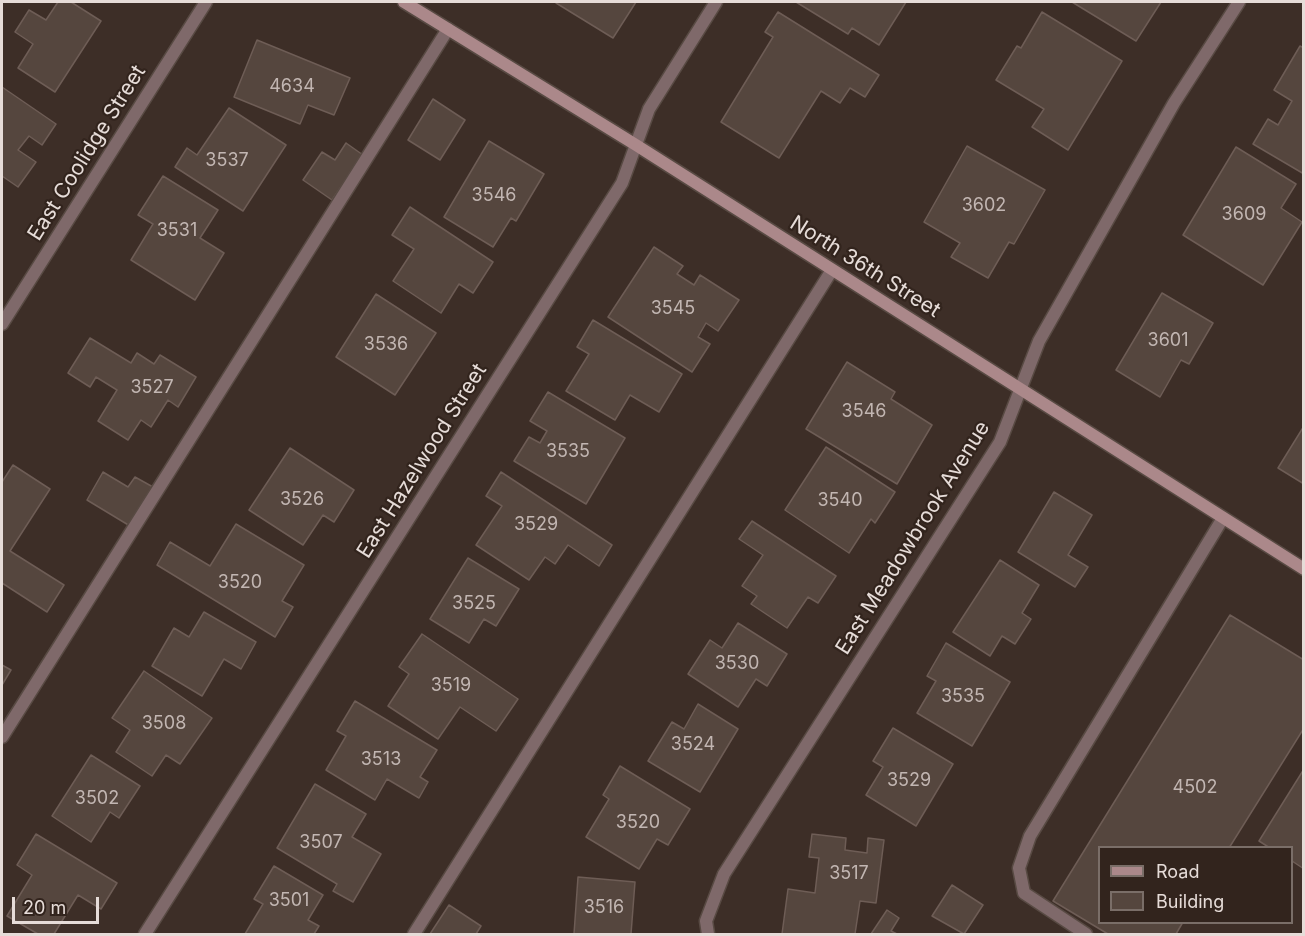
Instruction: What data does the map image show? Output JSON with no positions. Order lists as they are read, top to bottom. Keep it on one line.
{"streets":{"main road":["North 36th Street"],"street":["East Coolidge Street","East Hazelwood Street","East Meadowbrook Avenue"]},"crossings":[["North 36th Street","East Hazelwood Street"],["North 36th Street","East Meadowbrook Avenue"]],"house_numbers":["4634","3537","3546","3602","3609","3531","3545","3601","3536","3527","3546","3535","3526","3540","3529","3520","3525","3530","3519","3535","3508","3524","3513","3529","4502","3502","3520","3507","3517","3501","3516"],"legend":["Road","Building"],"scale_bar":"20 m"}
